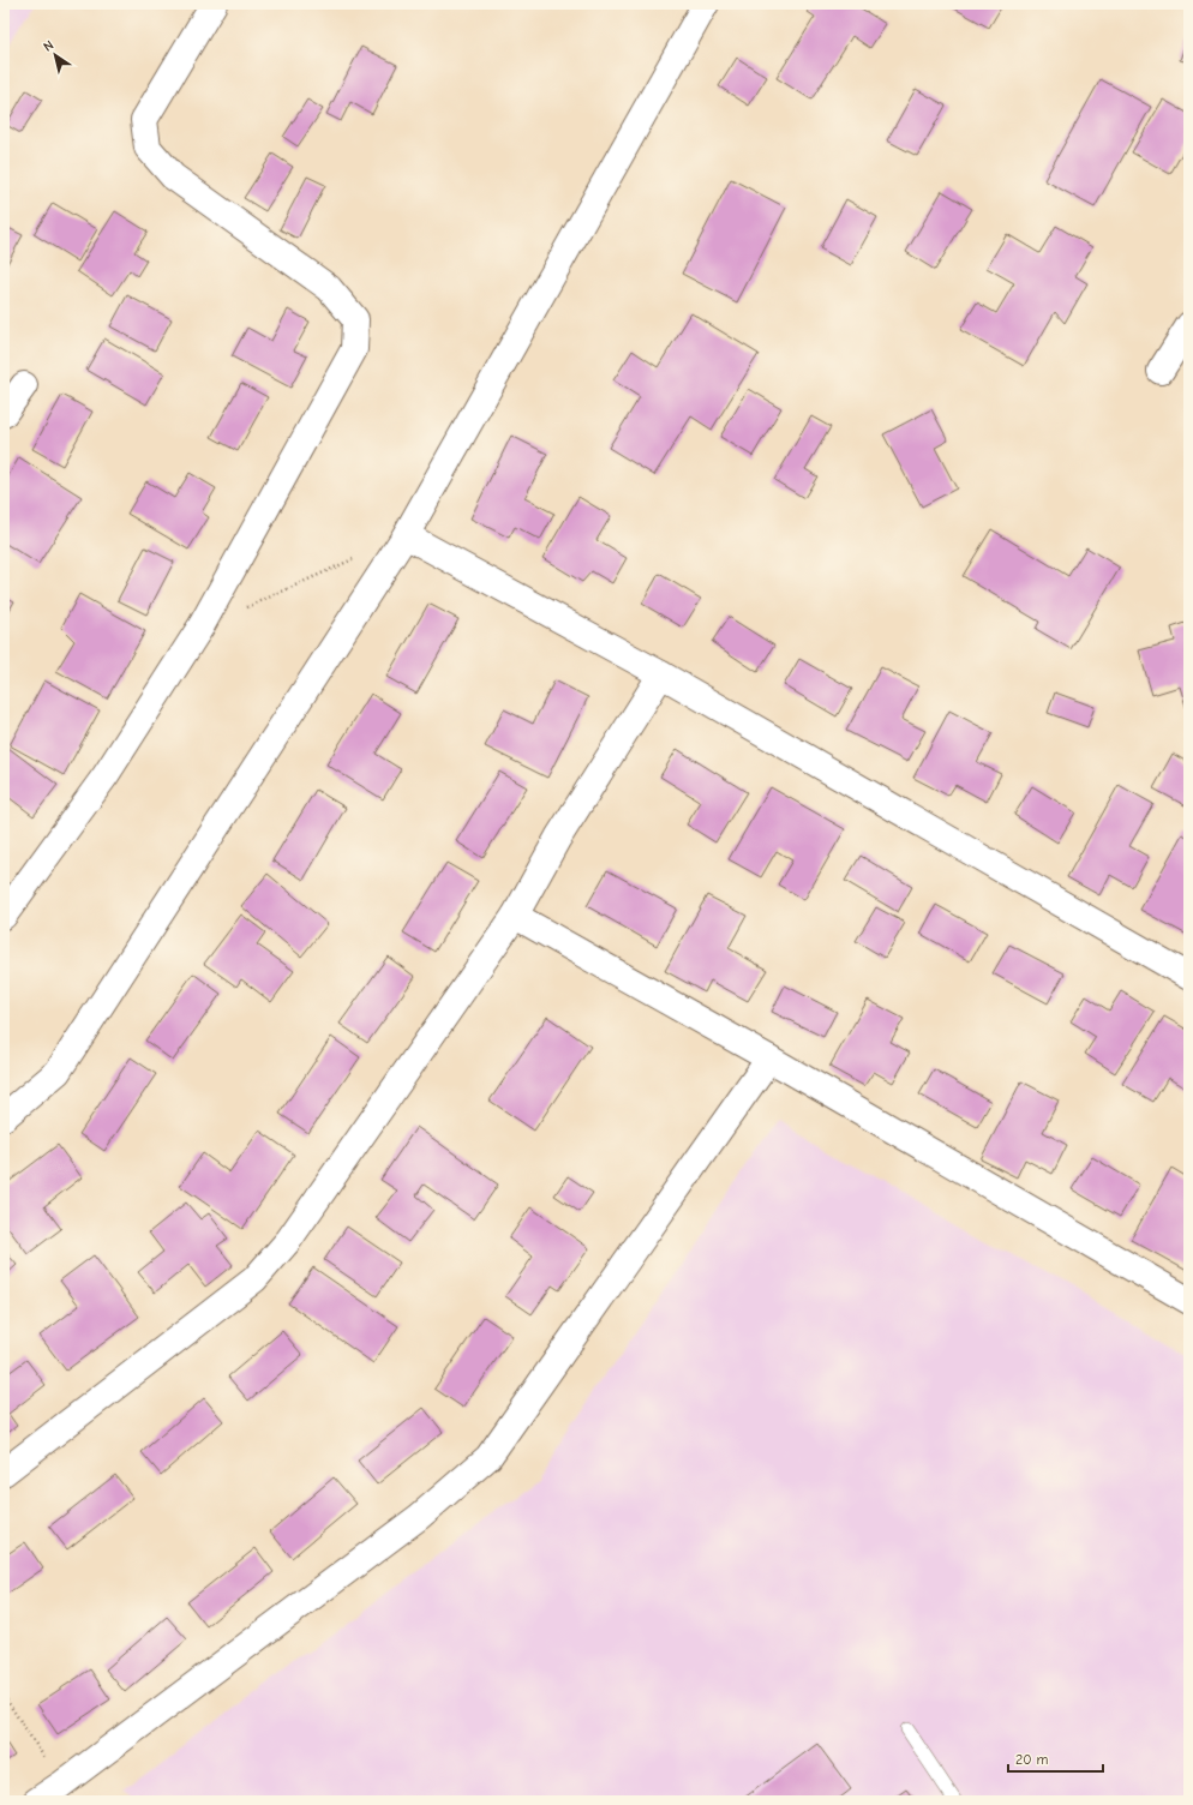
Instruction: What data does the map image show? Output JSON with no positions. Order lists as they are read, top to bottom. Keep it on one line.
{"scale_bar":"20 m","north":"top left"}
